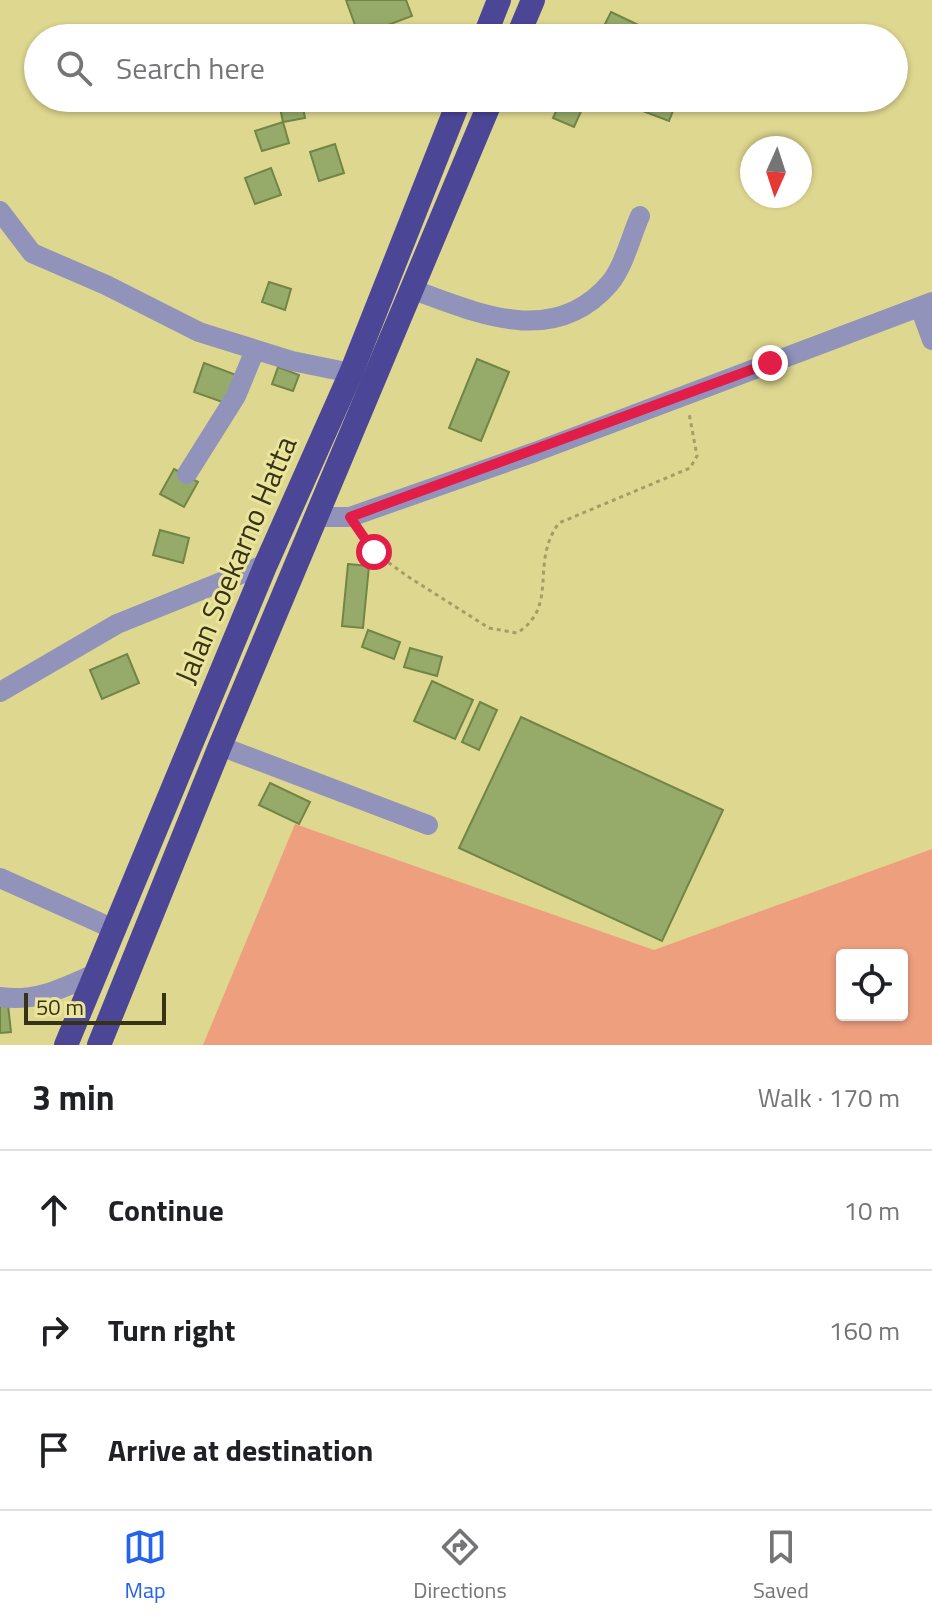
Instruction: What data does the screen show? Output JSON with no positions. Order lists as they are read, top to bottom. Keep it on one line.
{"streets":{"highway":["Jalan Soekarno Hatta"]},"scale_bar":"50 m","north":"bottom","page":{"search":"Search here","scale":"50 m","heading":["3 min","Walk · 170 m"],"list":[["Continue","10 m"],["Turn right","160 m"],"Arrive at destination"],"nav":["Map","Directions","Saved"]}}
